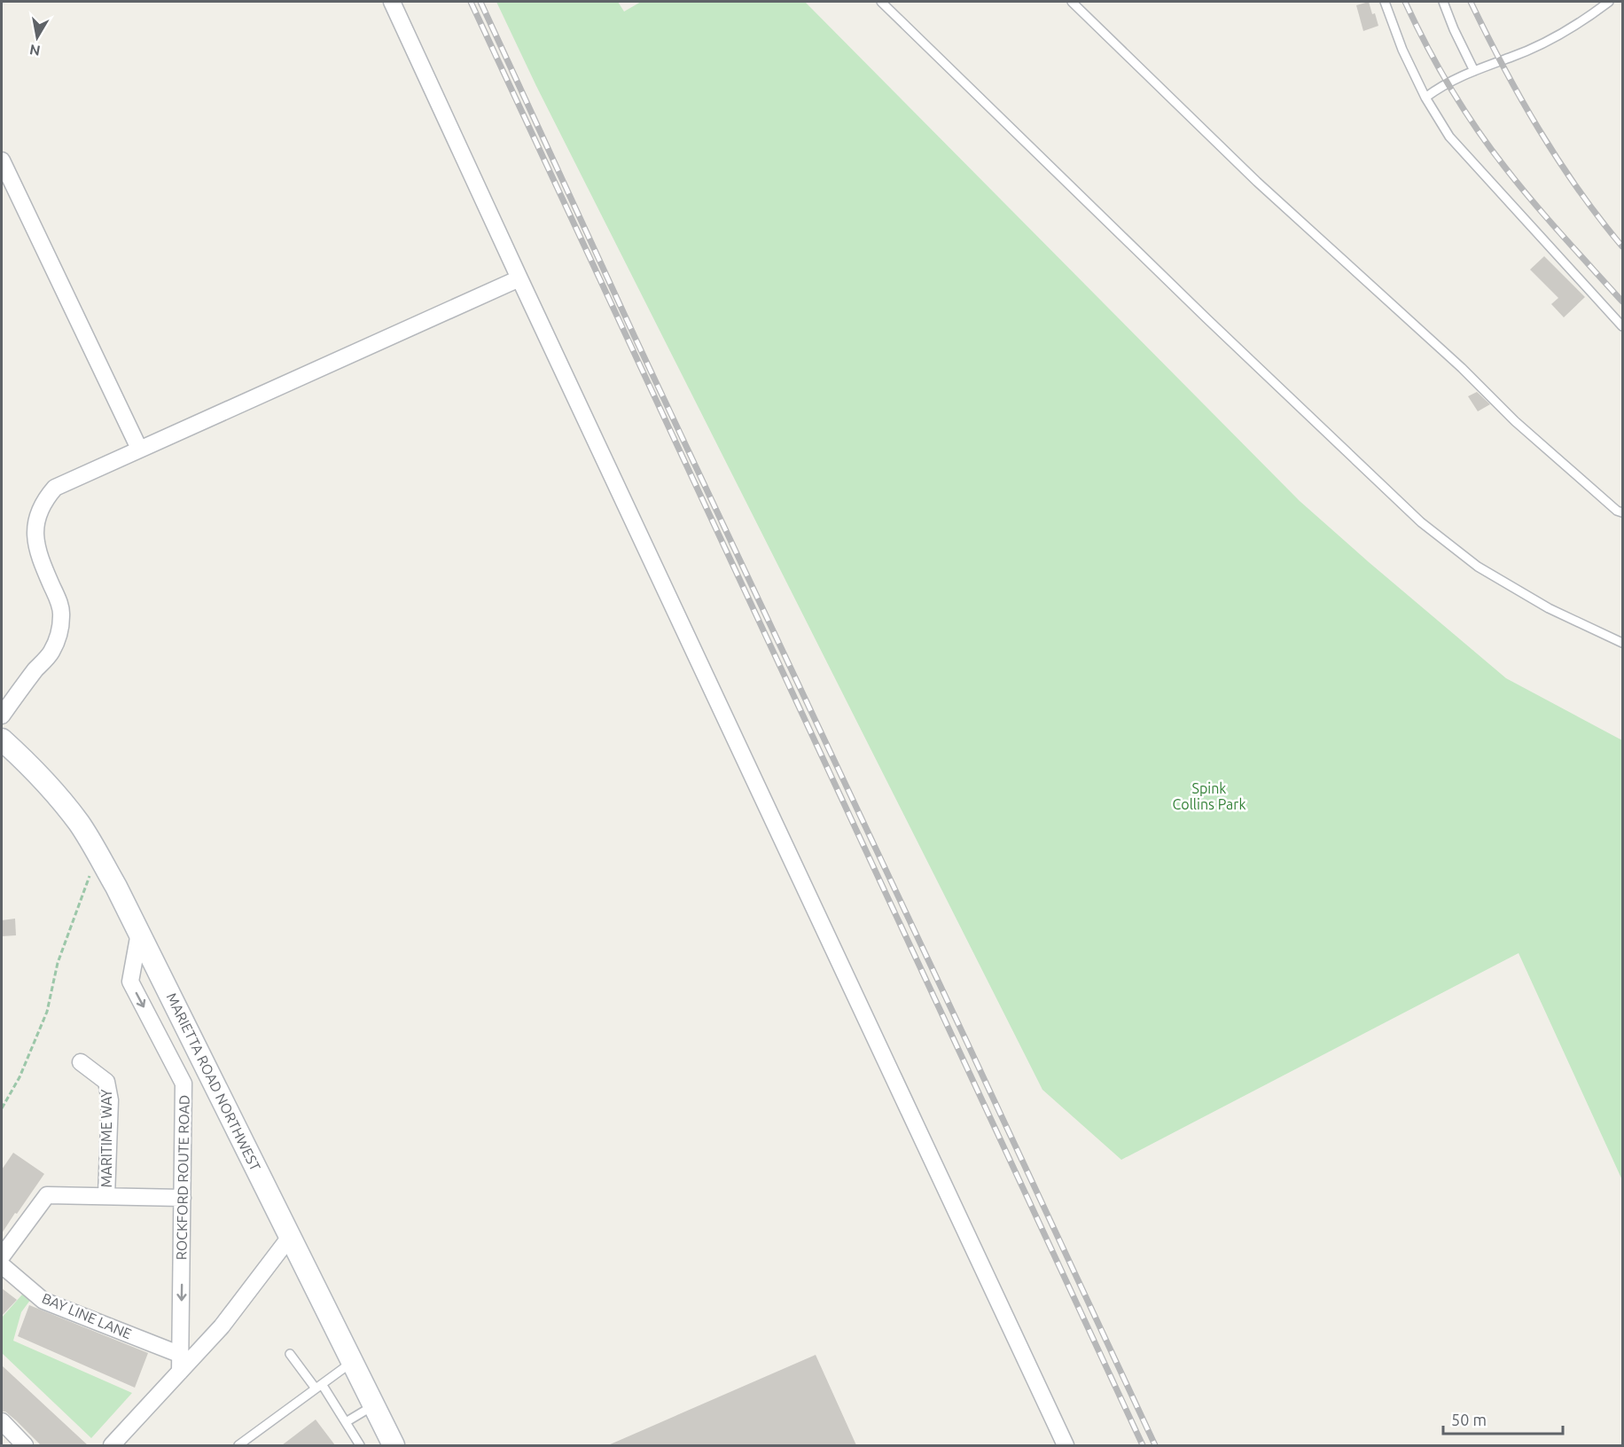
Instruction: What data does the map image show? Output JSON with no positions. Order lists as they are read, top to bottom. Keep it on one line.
{"streets":{"main road":["MARIETTA ROAD NORTHWEST"],"street":["MARITIME WAY","ROCKFORD ROUTE ROAD","BAY LINE LANE"]},"crossings":[["MARIETTA ROAD NORTHWEST","ROCKFORD ROUTE ROAD"],["ROCKFORD ROUTE ROAD","BAY LINE LANE"]],"one_way":["ROCKFORD ROUTE ROAD"],"parks":["Spink Collins Park"],"scale_bar":"50 m","north":"bottom"}
